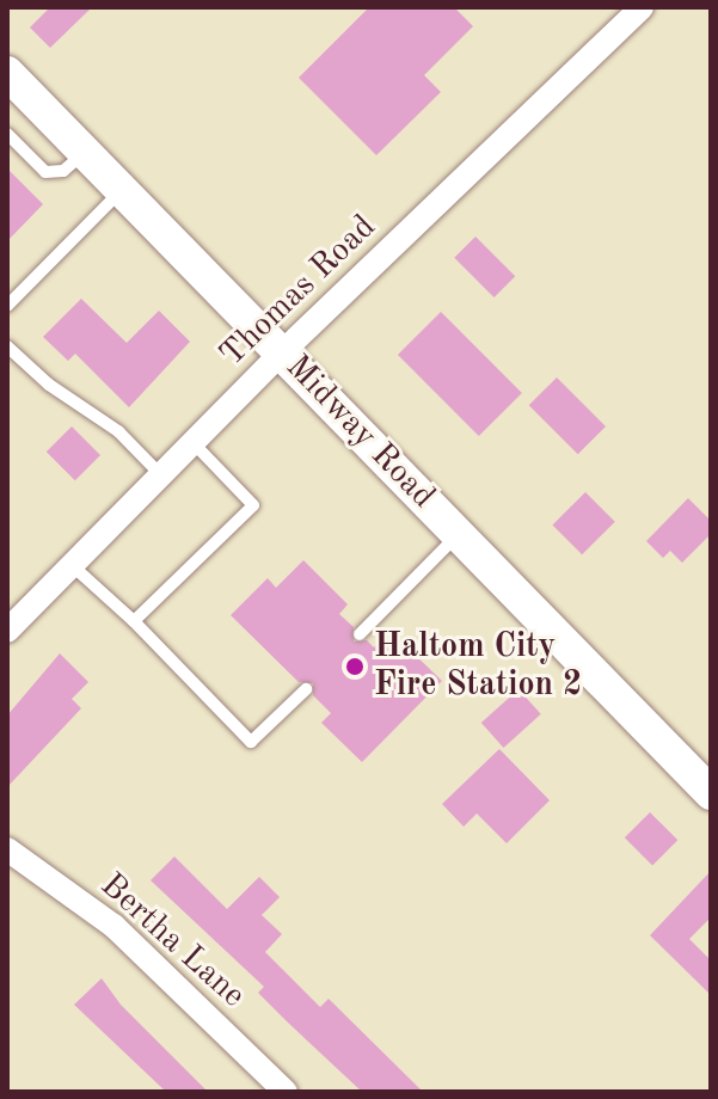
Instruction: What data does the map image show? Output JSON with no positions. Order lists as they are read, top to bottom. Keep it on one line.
{"streets":{"main road":["Midway Road"],"street":["Thomas Road","Bertha Lane"]},"crossings":[["Thomas Road","Midway Road"]],"places":["Haltom City Fire Station 2"]}
